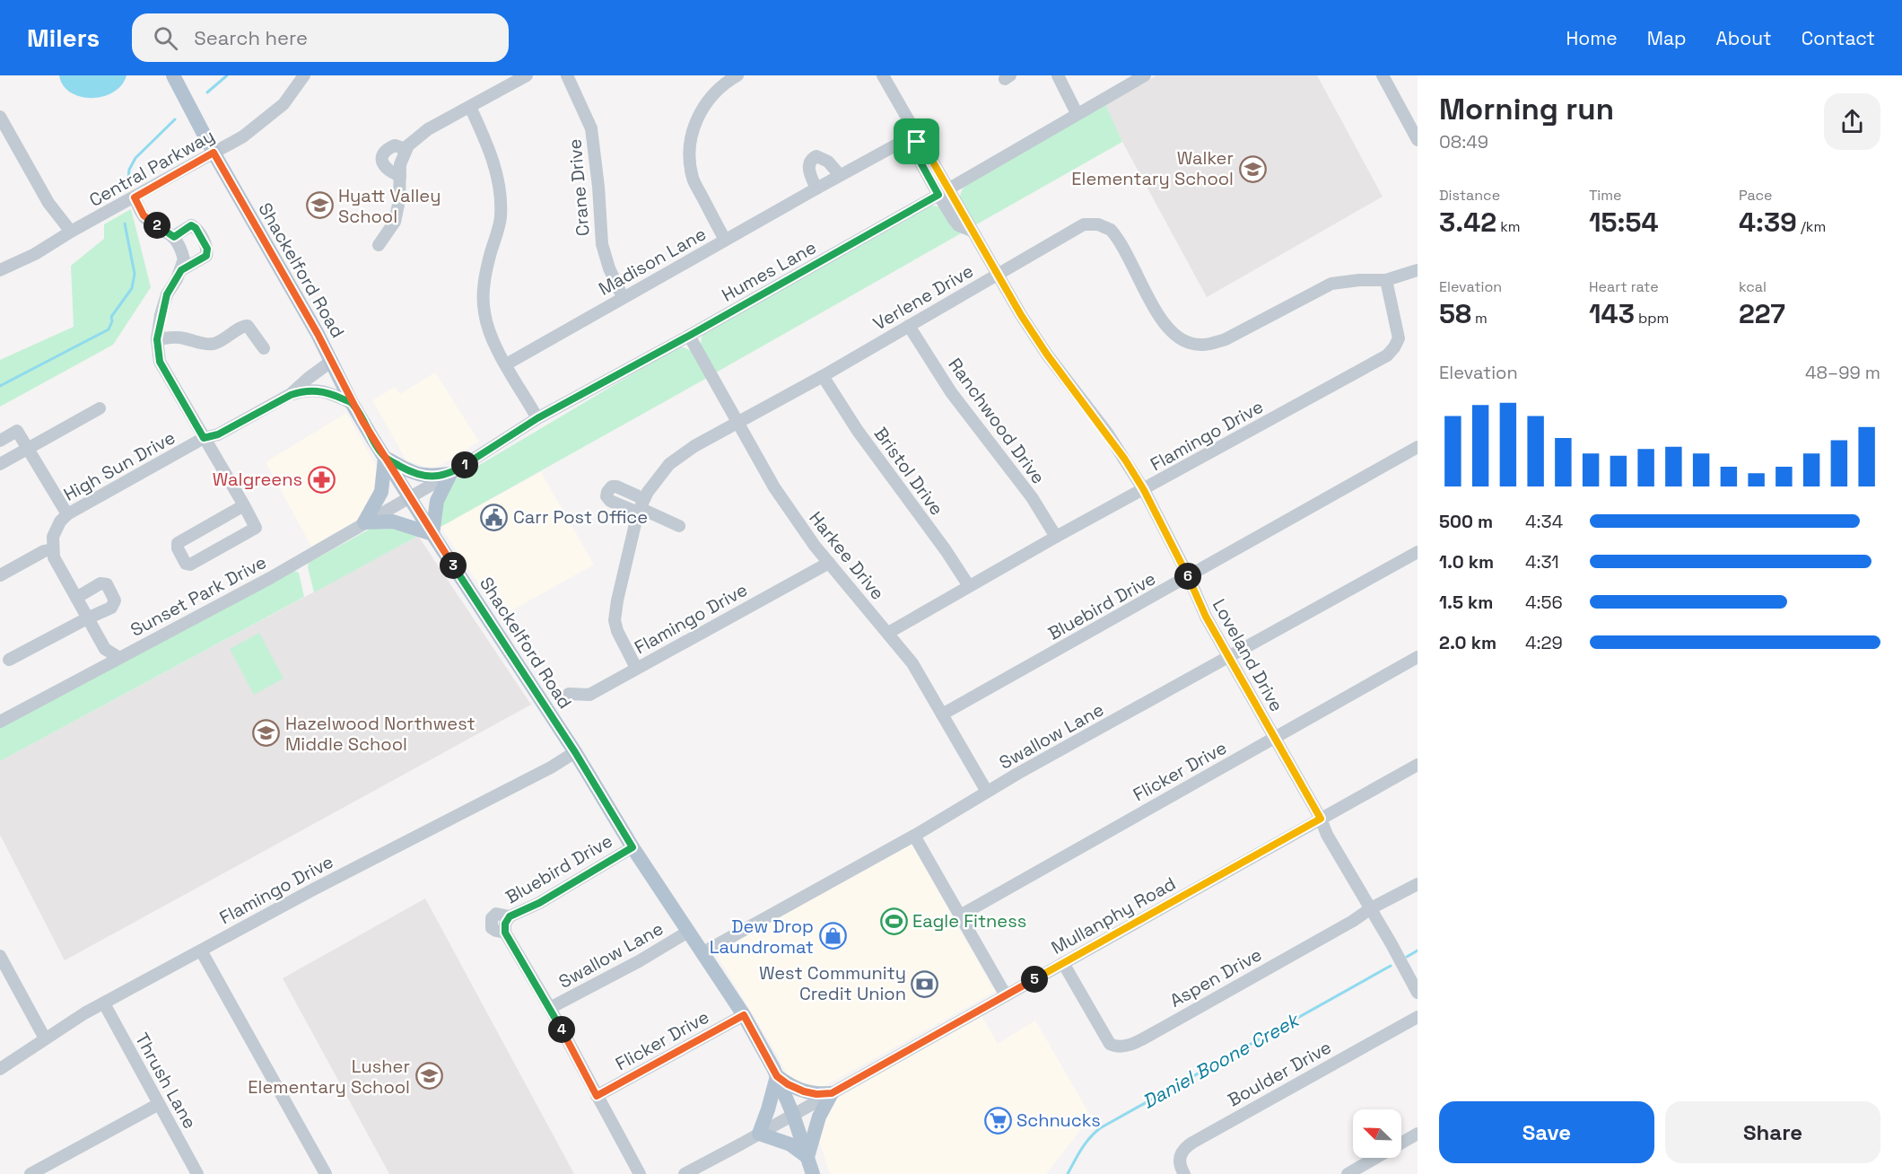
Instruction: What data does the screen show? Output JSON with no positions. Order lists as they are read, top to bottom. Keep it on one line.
{"streets":{"main road":["Shackelford Road"],"street":["Central Parkway","Crane Drive","Madison Lane","Humes Lane","Verlene Drive","Ranchwood Drive","Flamingo Drive","High Sun Drive","Bristol Drive","Harkee Drive","Sunset Park Drive","Bluebird Drive","Loveland Drive","Swallow Lane","Flicker Drive","Mullanphy Road","Aspen Drive","Boulder Drive","Thrush Lane"]},"crossings":[["Central Parkway","Shackelford Road"],["Crane Drive","Madison Lane"],["Madison Lane","Loveland Drive"],["Shackelford Road","Humes Lane"],["Shackelford Road","Flamingo Drive"],["Shackelford Road","High Sun Drive"],["Shackelford Road","Sunset Park Drive"],["Shackelford Road","Bluebird Drive"],["Shackelford Road","Swallow Lane"],["Shackelford Road","Flicker Drive"],["Shackelford Road","Mullanphy Road"],["Humes Lane","Harkee Drive"],["Humes Lane","Sunset Park Drive"],["Humes Lane","Loveland Drive"],["Verlene Drive","Ranchwood Drive"],["Verlene Drive","Flamingo Drive"],["Verlene Drive","Bristol Drive"],["Verlene Drive","Harkee Drive"],["Verlene Drive","Loveland Drive"],["Ranchwood Drive","Flamingo Drive"],["Flamingo Drive","Bristol Drive"],["Flamingo Drive","Harkee Drive"],["Flamingo Drive","Loveland Drive"],["Flamingo Drive","Thrush Lane"],["Harkee Drive","Bluebird Drive"],["Harkee Drive","Swallow Lane"],["Bluebird Drive","Loveland Drive"],["Bluebird Drive","Swallow Lane"],["Loveland Drive","Swallow Lane"],["Loveland Drive","Flicker Drive"],["Loveland Drive","Mullanphy Road"],["Loveland Drive","Aspen Drive"],["Mullanphy Road","Aspen Drive"]],"water":["Daniel Boone Creek"],"places":{"school or university":["Walker Elementary School","Hyatt Valley School","Hazelwood Northwest Middle School","Lusher Elementary School"],"pharmacy":["Walgreens"],"public building":["Carr Post Office"],"sports":["Eagle Fitness"],"shop":["Dew Drop Laundromat"],"bank":["West Community Credit Union"],"supermarket":["Schnucks"]},"north":"top left","page":{"header":"Milers","search":"Search here","nav":["Home","Map","About","Contact"],"heading":["Morning run","08:49"],"stats":[["Distance","3.42 km"],["Time","15:54"],["Pace","4:39 /km"],["Elevation","58 m"],["Heart rate","143 bpm"],["kcal","227"]],"pins":["2","1","3","6","5","4"],"chart":["Elevation","48–99 m"],"list":[{"name":"500 m","note":"4:34"},{"name":"1.0 km","note":"4:31"},{"name":"1.5 km","note":"4:56"},{"name":"2.0 km","note":"4:29"}],"buttons":["Save","Share"]}}
